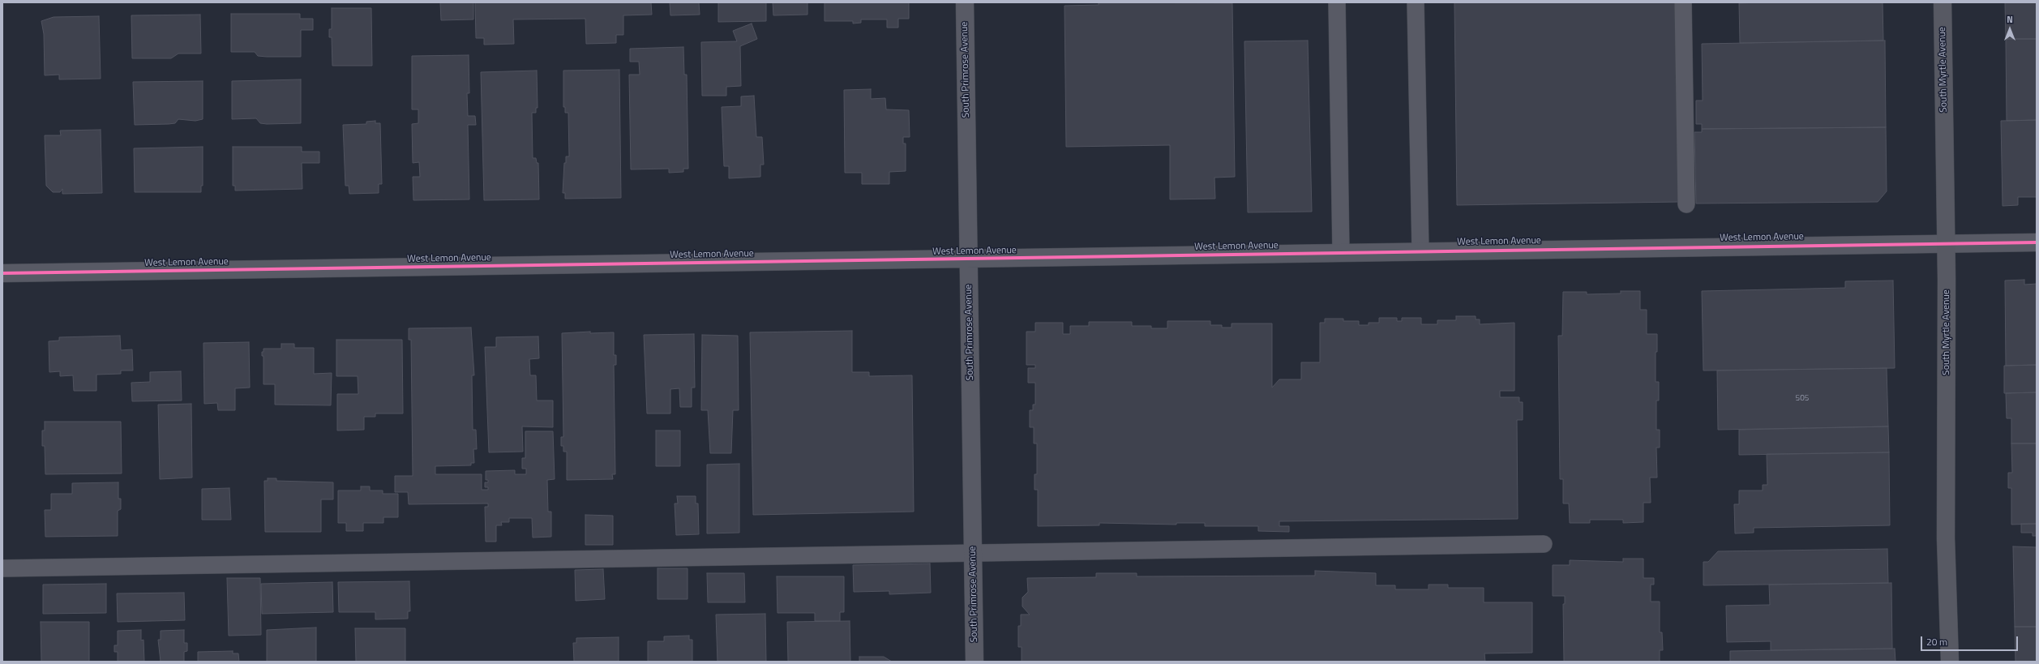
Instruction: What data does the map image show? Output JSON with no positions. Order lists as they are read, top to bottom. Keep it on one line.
{"streets":{"main road":["South Myrtle Avenue"],"street":["South Primrose Avenue","West Lemon Avenue"]},"crossings":[["South Primrose Avenue","West Lemon Avenue"],["South Myrtle Avenue","West Lemon Avenue"]],"house_numbers":["505"],"scale_bar":"20 m","north":"top"}
